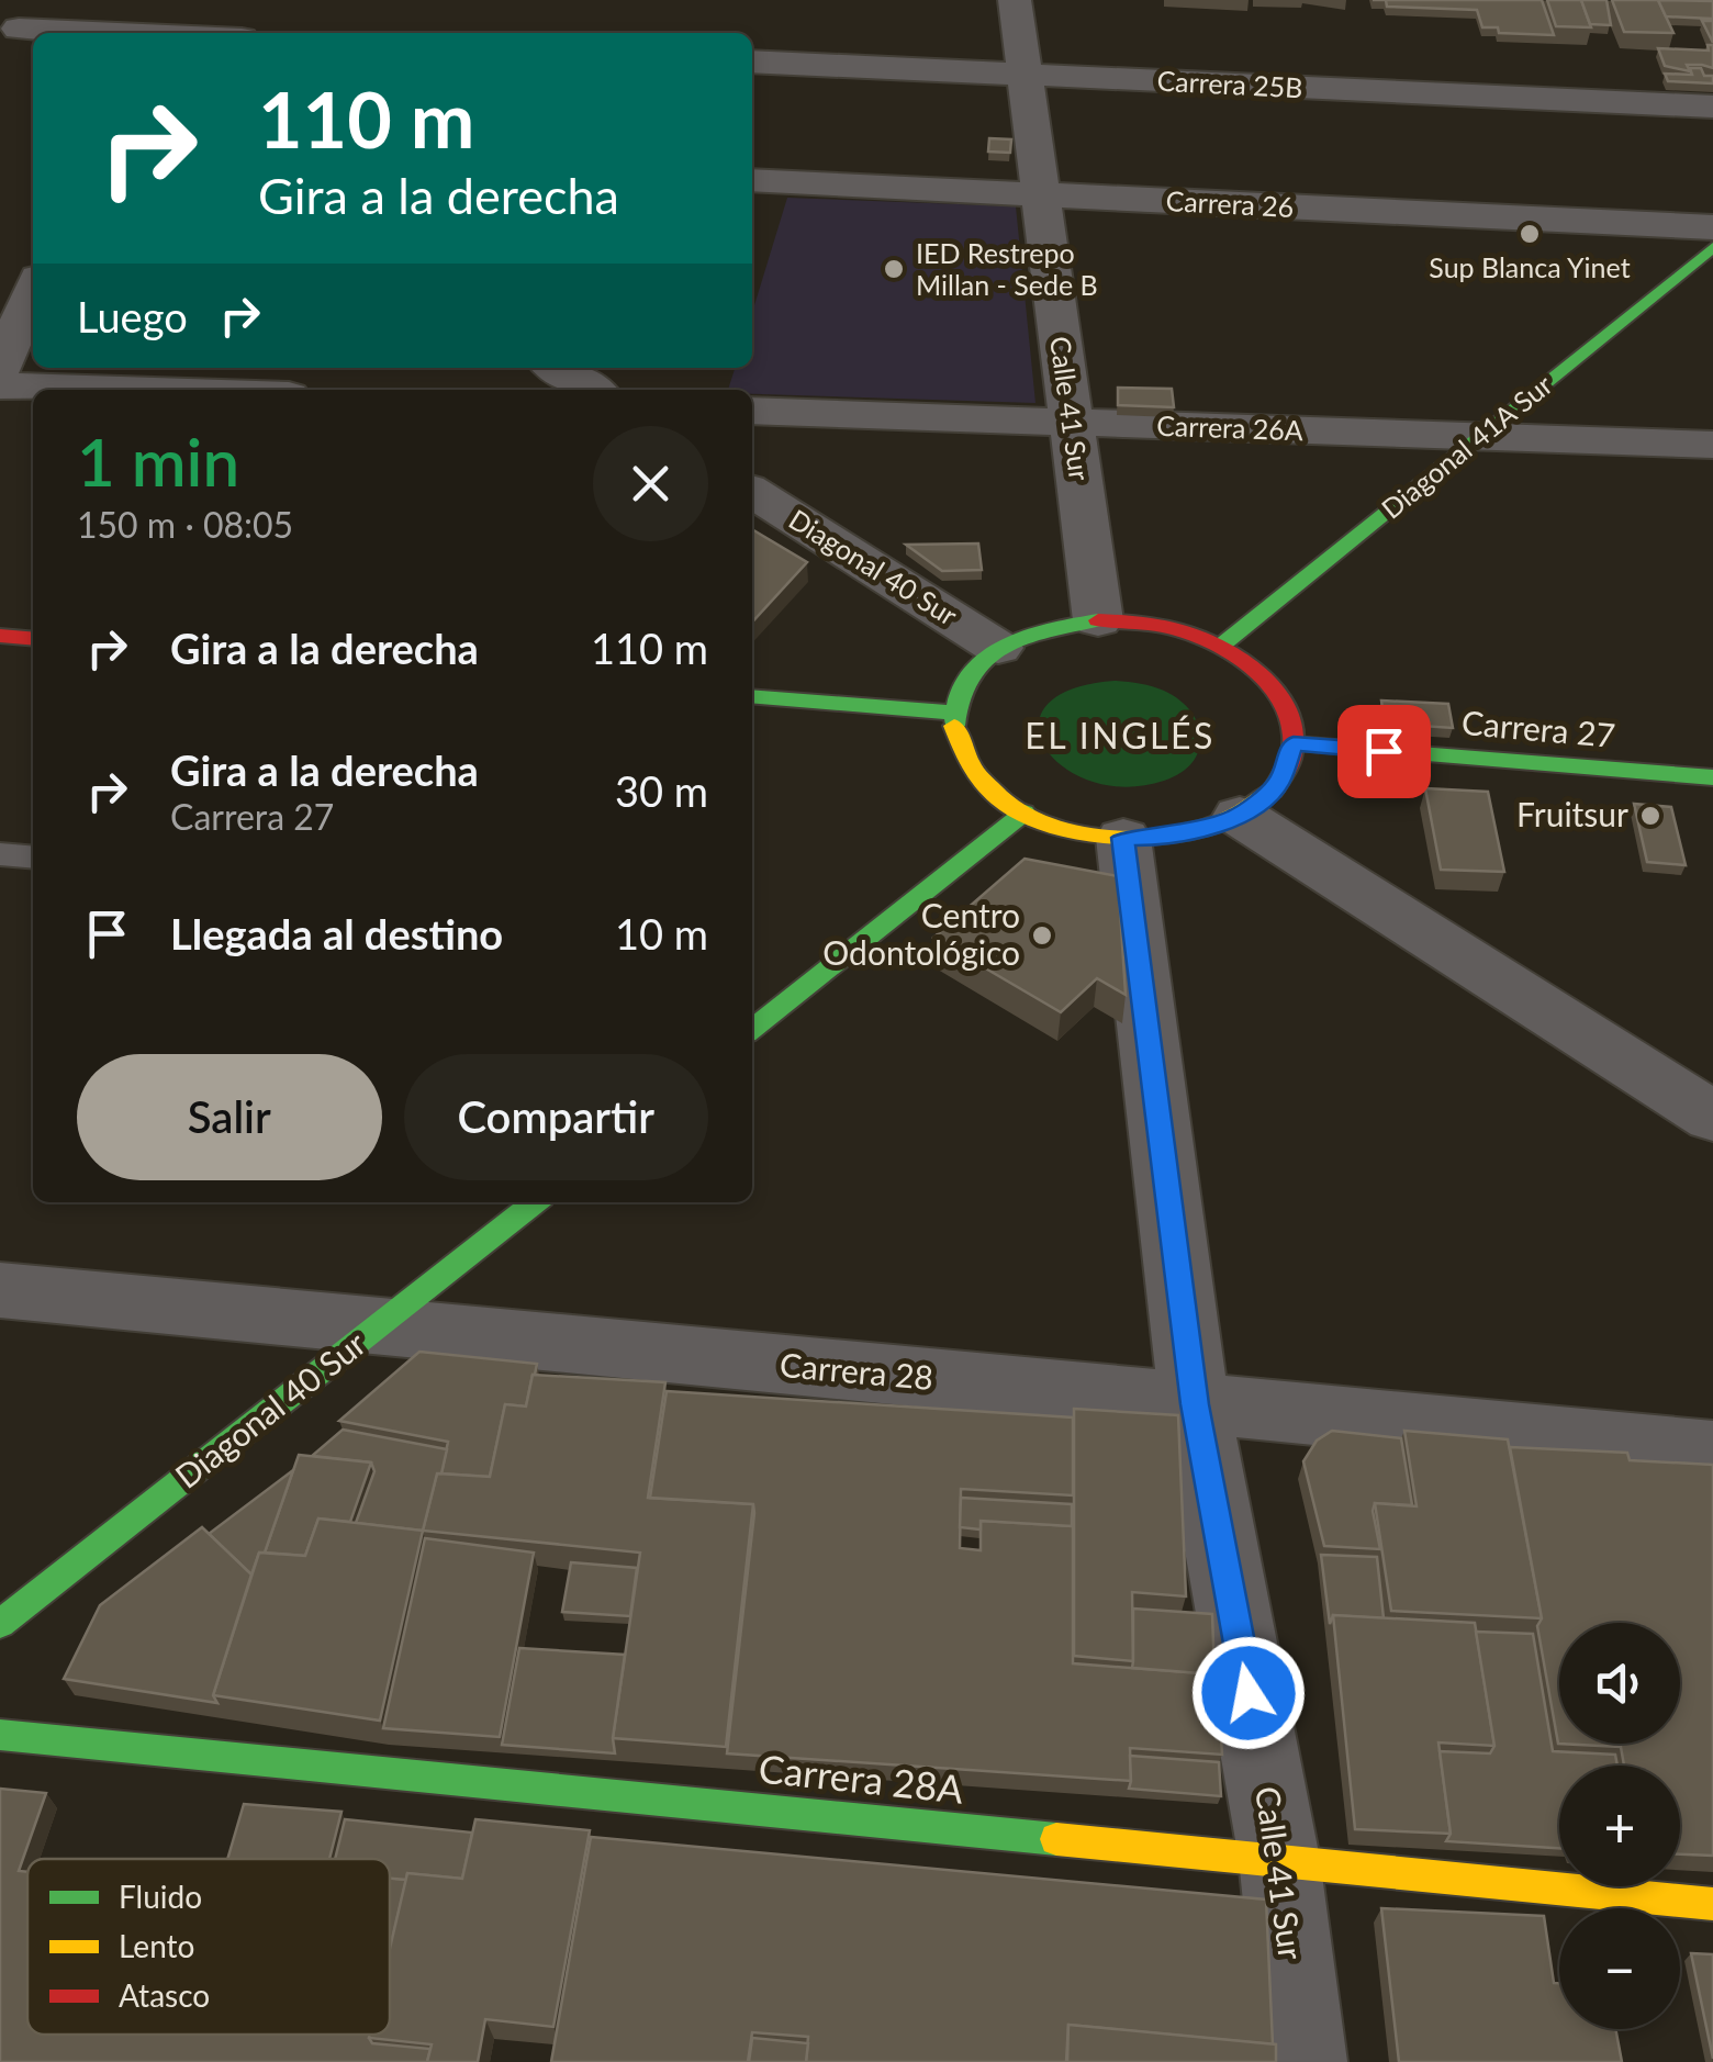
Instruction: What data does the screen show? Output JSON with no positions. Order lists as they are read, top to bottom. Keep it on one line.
{"streets":{"street":["Carrera 25B","Carrera 26","Calle 41 Sur","Carrera 26A","Diagonal 41A Sur","Diagonal 40 Sur","Carrera 27","Carrera 28","Carrera 28A"]},"crossings":[["Carrera 25B","Calle 41 Sur"],["Carrera 26","Calle 41 Sur"],["Calle 41 Sur","Carrera 26A"],["Calle 41 Sur","Diagonal 41A Sur"],["Calle 41 Sur","Diagonal 40 Sur"],["Calle 41 Sur","Carrera 27"],["Calle 41 Sur","Carrera 28"],["Calle 41 Sur","Carrera 28A"],["Carrera 26A","Diagonal 41A Sur"],["Diagonal 41A Sur","Diagonal 40 Sur"],["Diagonal 41A Sur","Carrera 27"],["Diagonal 40 Sur","Carrera 27"],["Diagonal 40 Sur","Carrera 28"]],"districts":["EL INGLÉS"],"places":["Sup Blanca Yinet","IED Restrepo Millan - Sede B","Fruitsur","Centro Odontológico"],"legend":["Fluido","Lento","Atasco"],"page":{"turn":["110 m","Gira a la derecha"],"then":"Luego","heading":["1 min","150 m · 08:05"],"list":[{"name":"Gira a la derecha","value":"110 m"},{"name":"Gira a la derecha","note":"Carrera 27","value":"30 m"},{"name":"Llegada al destino","value":"10 m"}],"buttons":["Salir","Compartir"],"map_buttons":["+","−"]}}
